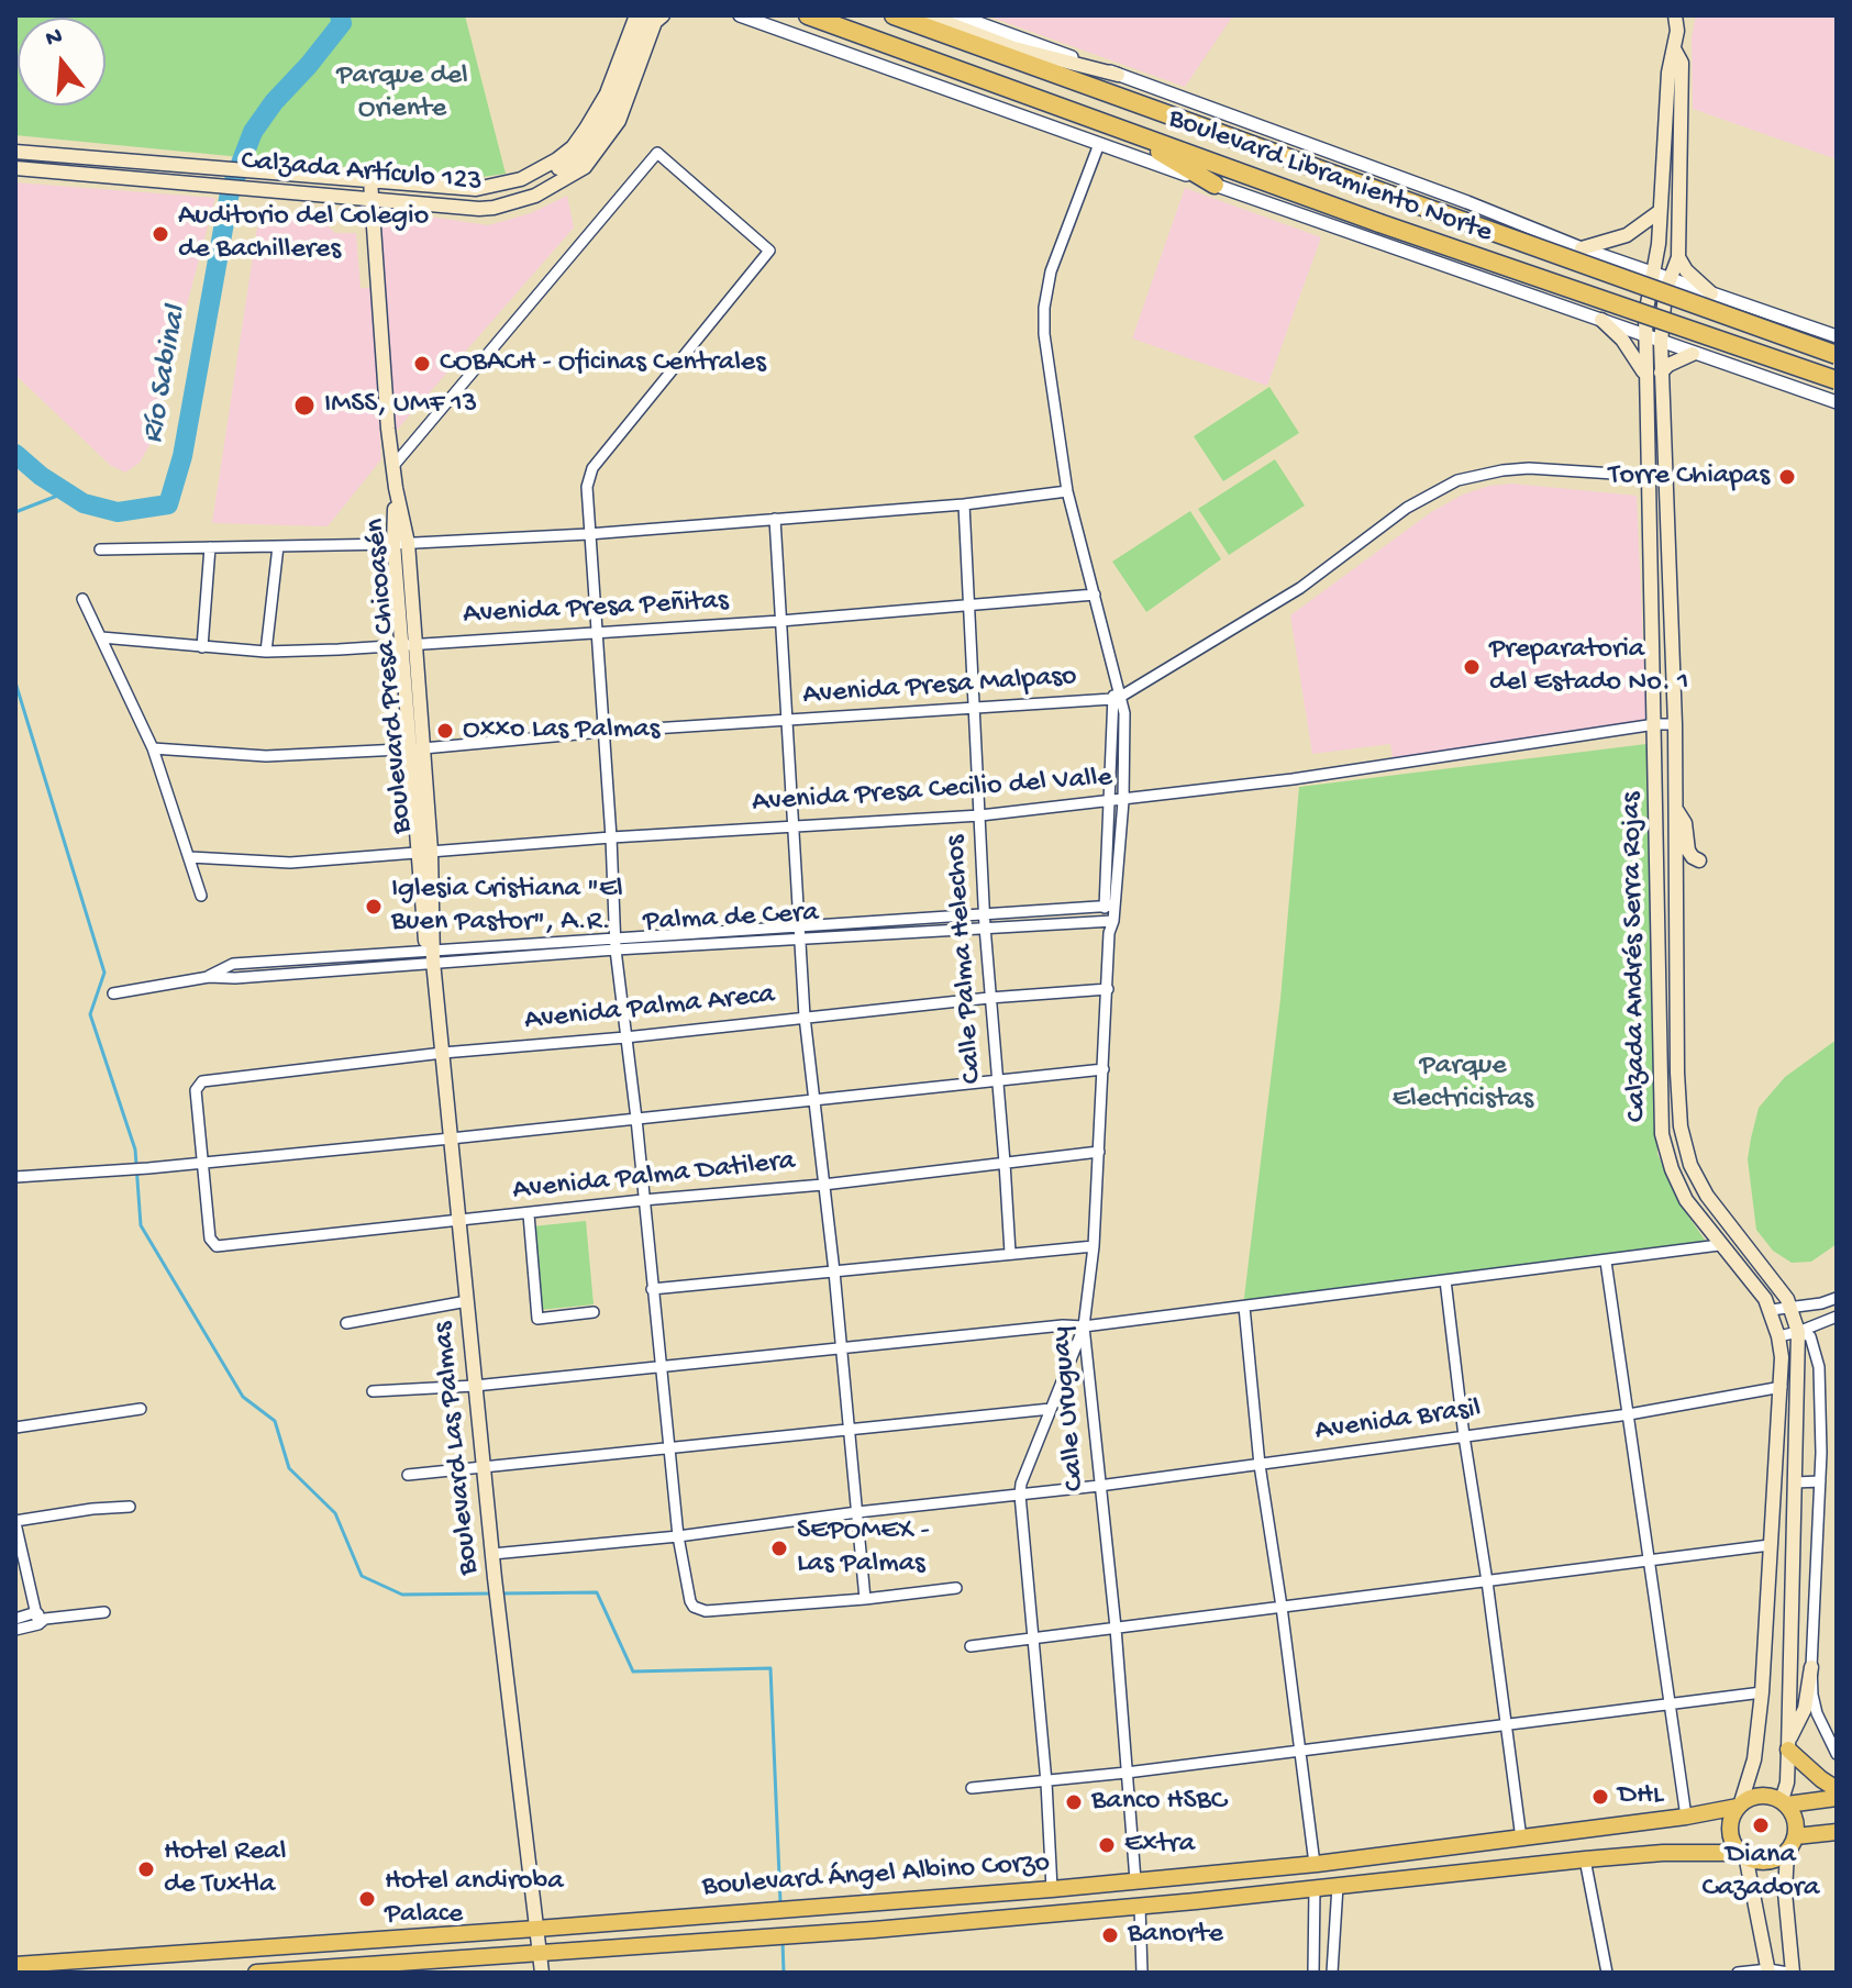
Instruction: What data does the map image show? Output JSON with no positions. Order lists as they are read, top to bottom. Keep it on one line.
{"streets":{"highway":["Boulevard Libramiento Norte"],"main road":["Calzada Artículo 123","Boulevard Presa Chicoasén","Calzada Andrés Serra Rojas","Boulevard Las Palmas","Boulevard Ángel Albino Corzo"],"street":["Avenida Presa Peñitas","Avenida Presa Malpaso","Avenida Presa Cecilio del Valle","Palma de Cera","Calle Palma Helechos","Avenida Palma Areca","Avenida Palma Datilera","Calle Uruguay","Avenida Brasil"]},"crossings":[["Calzada Artículo 123","Boulevard Presa Chicoasén"],["Avenida Presa Peñitas","Boulevard Presa Chicoasén"],["Avenida Presa Peñitas","Calle Palma Helechos"],["Boulevard Presa Chicoasén","Avenida Presa Malpaso"],["Boulevard Presa Chicoasén","Avenida Presa Cecilio del Valle"],["Boulevard Presa Chicoasén","Palma de Cera"],["Boulevard Presa Chicoasén","Boulevard Las Palmas"],["Avenida Presa Malpaso","Calzada Andrés Serra Rojas"],["Avenida Presa Malpaso","Calle Palma Helechos"],["Avenida Presa Cecilio del Valle","Calzada Andrés Serra Rojas"],["Avenida Presa Cecilio del Valle","Calle Palma Helechos"],["Palma de Cera","Calle Palma Helechos"],["Palma de Cera","Calle Uruguay"],["Palma de Cera","Boulevard Las Palmas"],["Calzada Andrés Serra Rojas","Avenida Brasil"],["Calzada Andrés Serra Rojas","Boulevard Ángel Albino Corzo"],["Calle Palma Helechos","Avenida Palma Areca"],["Calle Palma Helechos","Avenida Palma Datilera"],["Avenida Palma Areca","Avenida Palma Datilera"],["Avenida Palma Areca","Calle Uruguay"],["Avenida Palma Areca","Boulevard Las Palmas"],["Avenida Palma Datilera","Calle Uruguay"],["Avenida Palma Datilera","Boulevard Las Palmas"],["Calle Uruguay","Avenida Brasil"],["Calle Uruguay","Boulevard Ángel Albino Corzo"],["Avenida Brasil","Boulevard Las Palmas"],["Boulevard Las Palmas","Boulevard Ángel Albino Corzo"]],"water":["Río Sabinal"],"parks":["Parque del Oriente","Parque Electricistas"],"places":["Auditorio del Colegio de Bachilleres","COBACH - Oficinas Centrales","IMSS, UMF 13","Torre Chiapas","Preparatoria del Estado No. 1","Oxxo Las Palmas","Iglesia Cristiana \"El Buen Pastor\", A.R.","SEPOMEX - Las Palmas","DHL","Banco HSBC","Diana Cazadora","Extra","Hotel Real de Tuxtla","Hotel andiroba Palace","Banorte"],"north":"top"}
